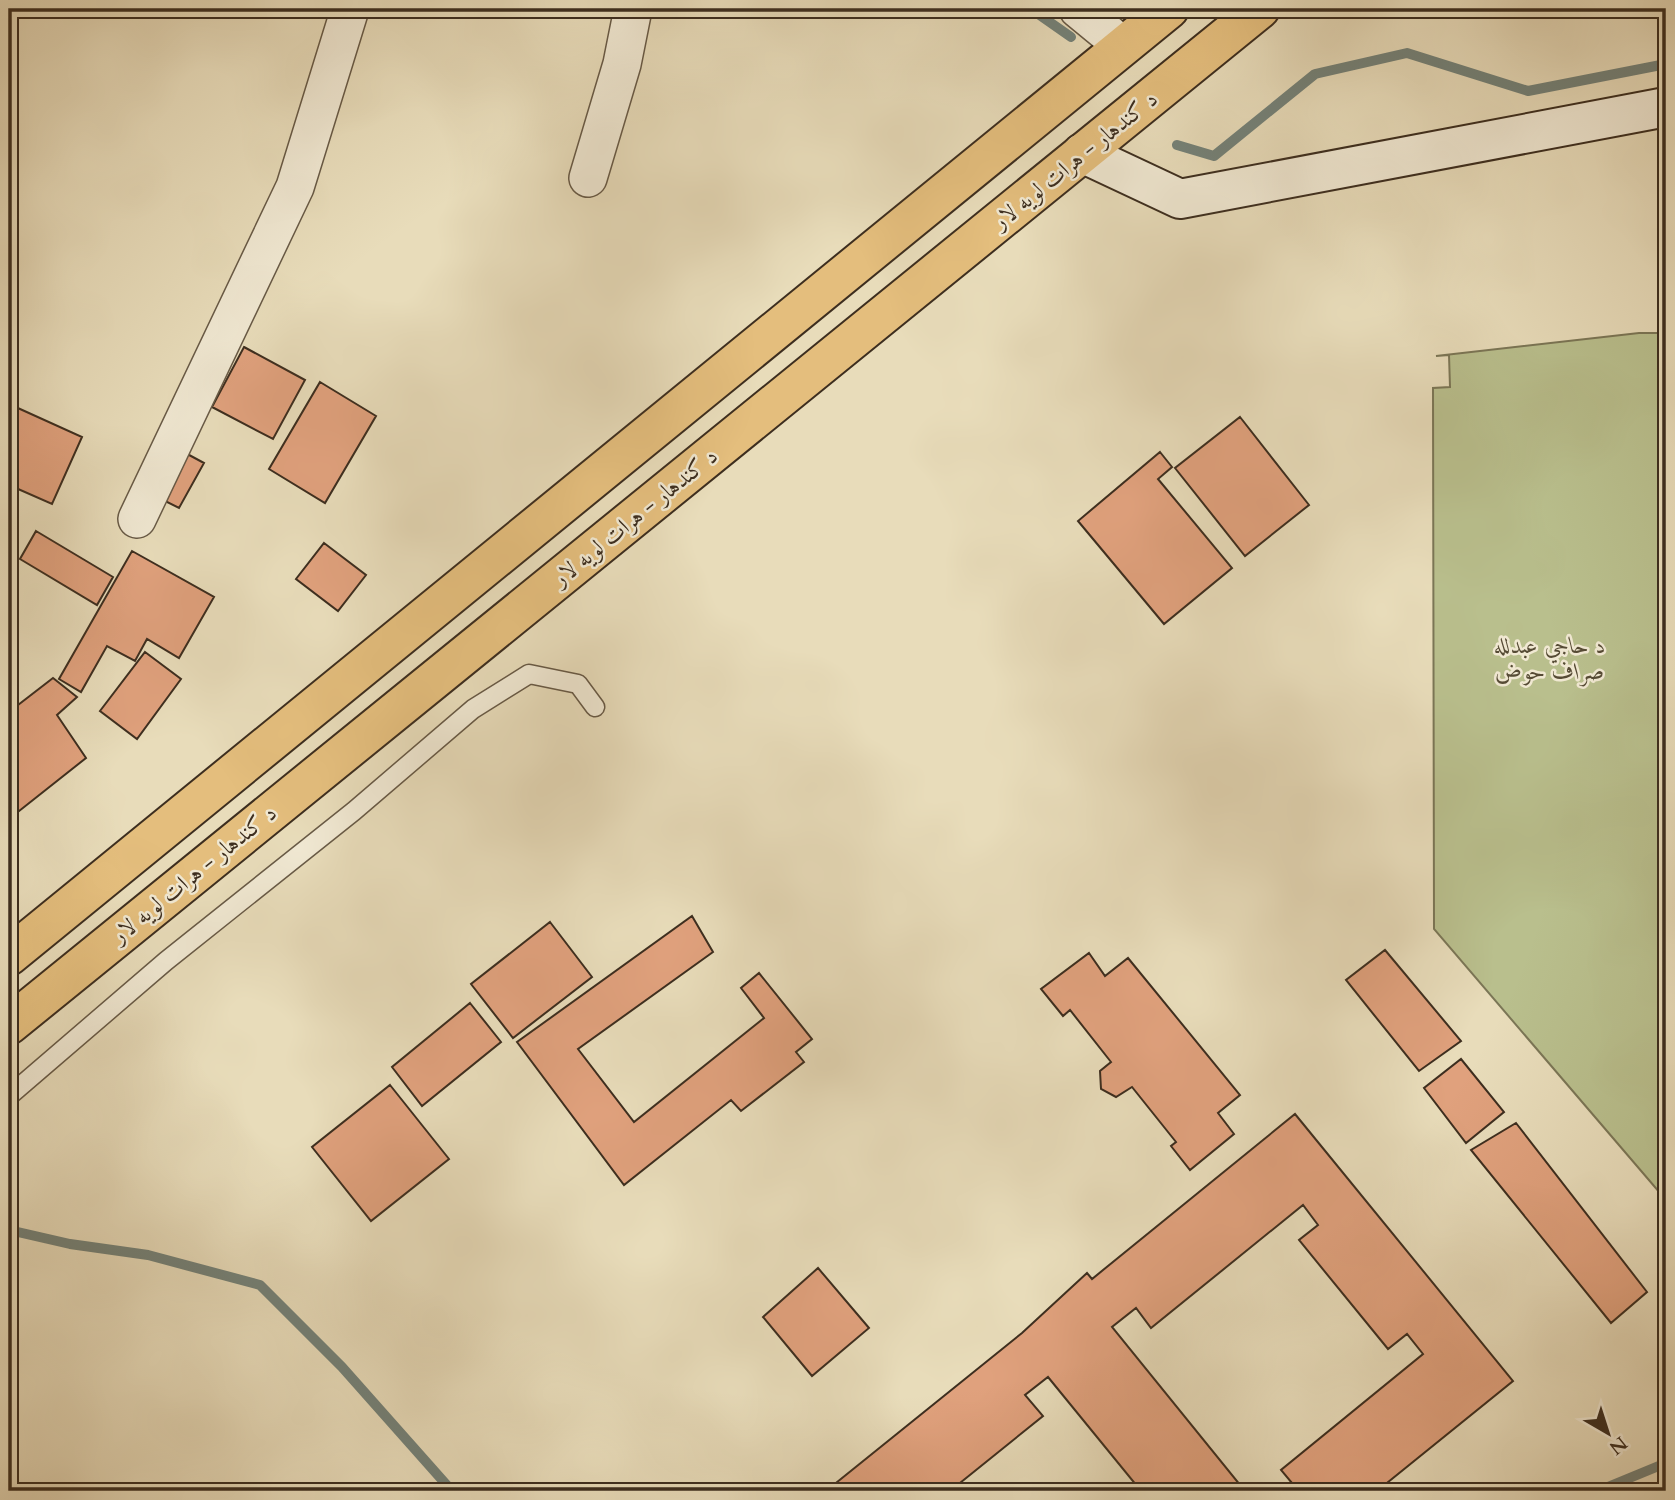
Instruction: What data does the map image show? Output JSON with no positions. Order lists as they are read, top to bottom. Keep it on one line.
{"streets":{"highway":["د کندهار - هرات لويه لار"]},"parks":["د حاجي عبدلله صراف حوض"],"north":"bottom right"}
